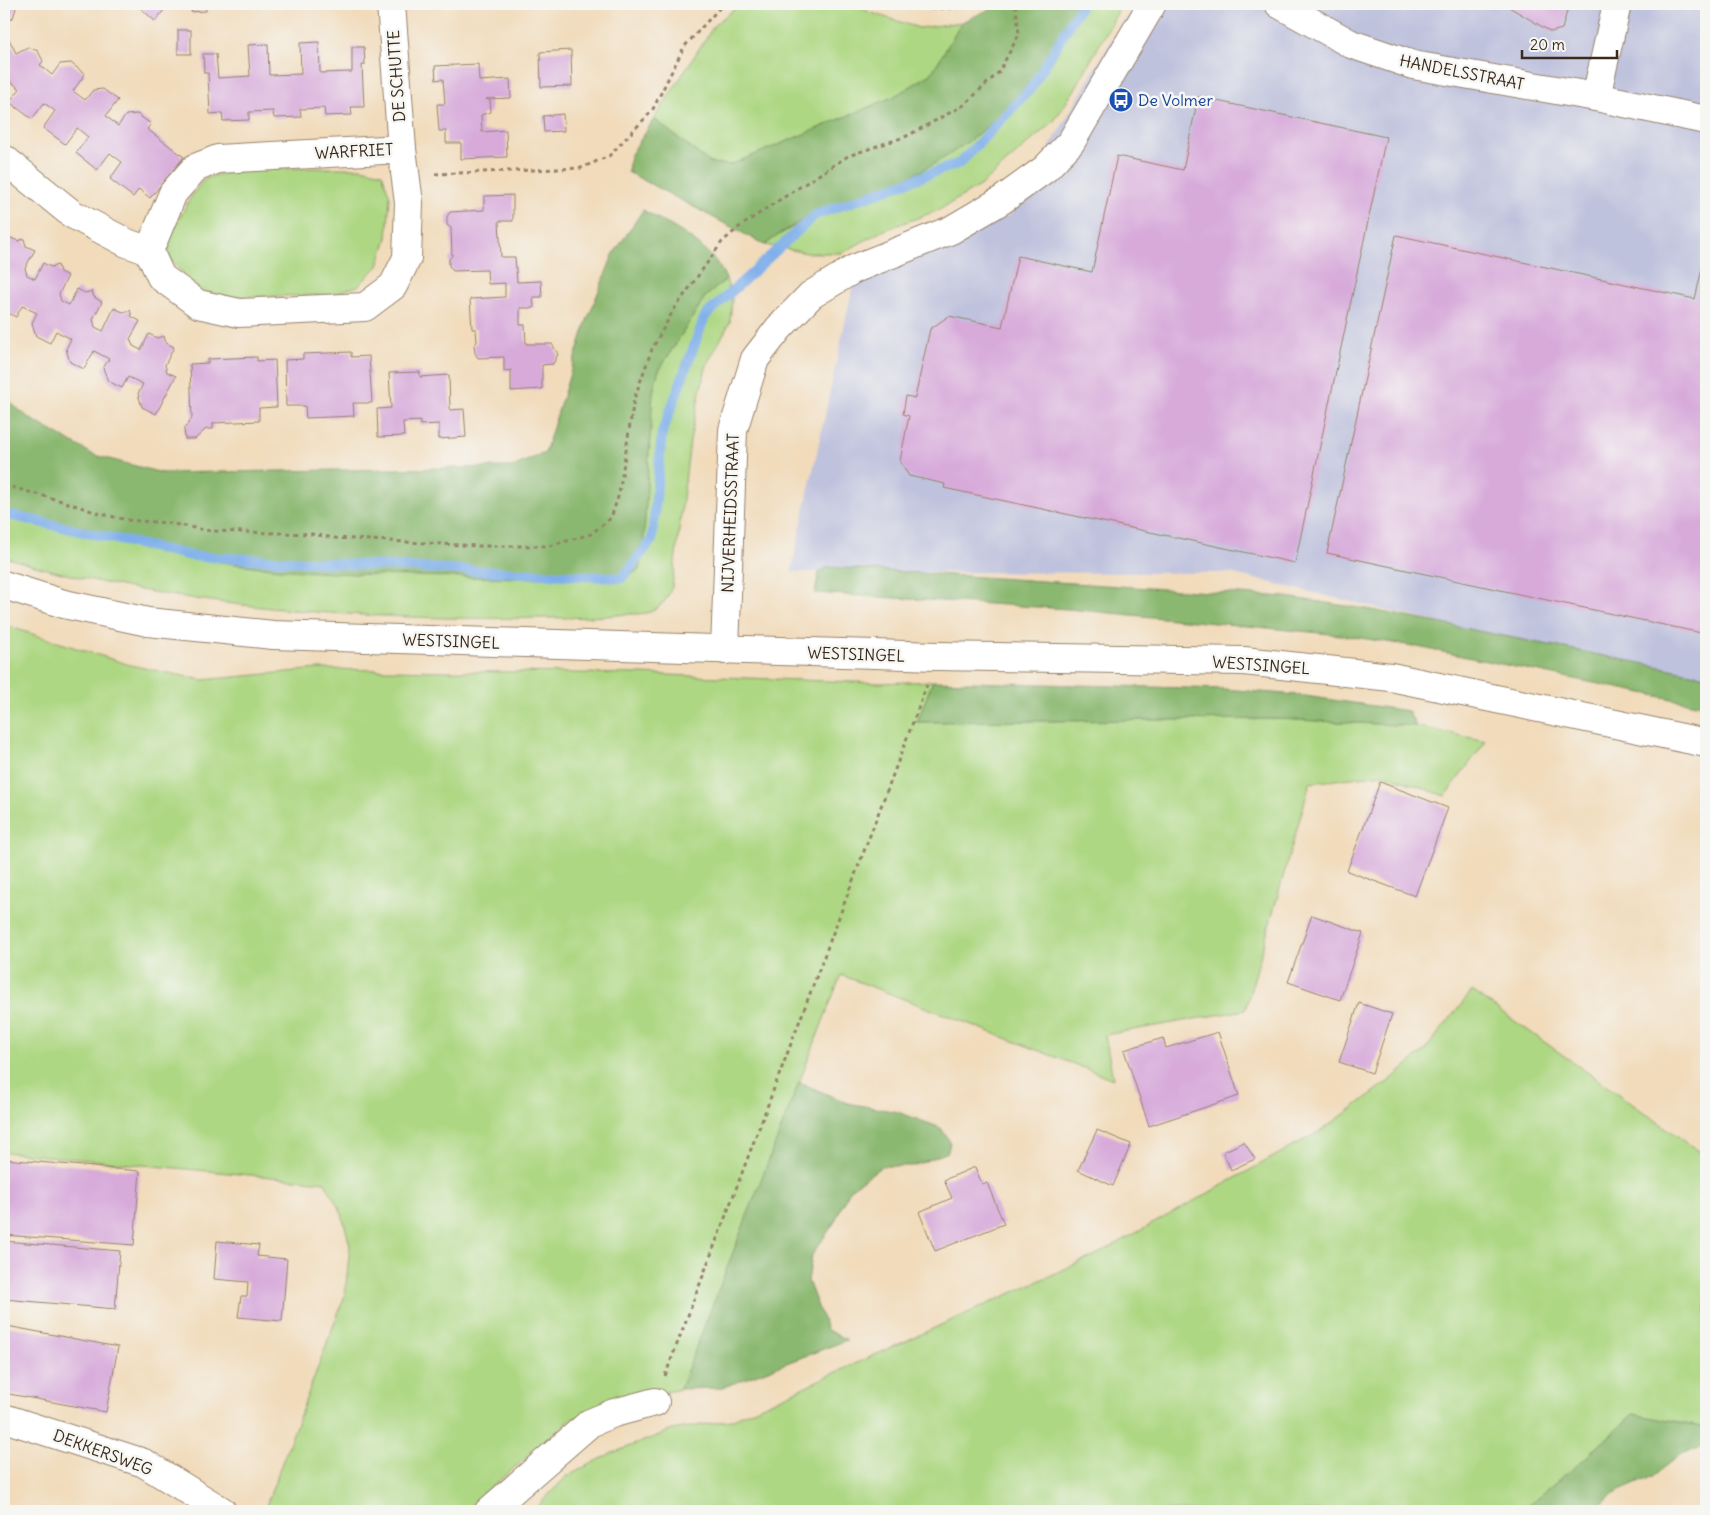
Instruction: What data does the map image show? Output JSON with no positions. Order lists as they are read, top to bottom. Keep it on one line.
{"streets":{"street":["HANDELSSTRAAT","DE SCHUTTE","WARFRIET","NIJVERHEIDSSTRAAT","WESTSINGEL","DEKKERSWEG"]},"crossings":[["DE SCHUTTE","WARFRIET"],["NIJVERHEIDSSTRAAT","WESTSINGEL"]],"places":{"bus stop":["De Volmer"]},"scale_bar":"20 m"}
